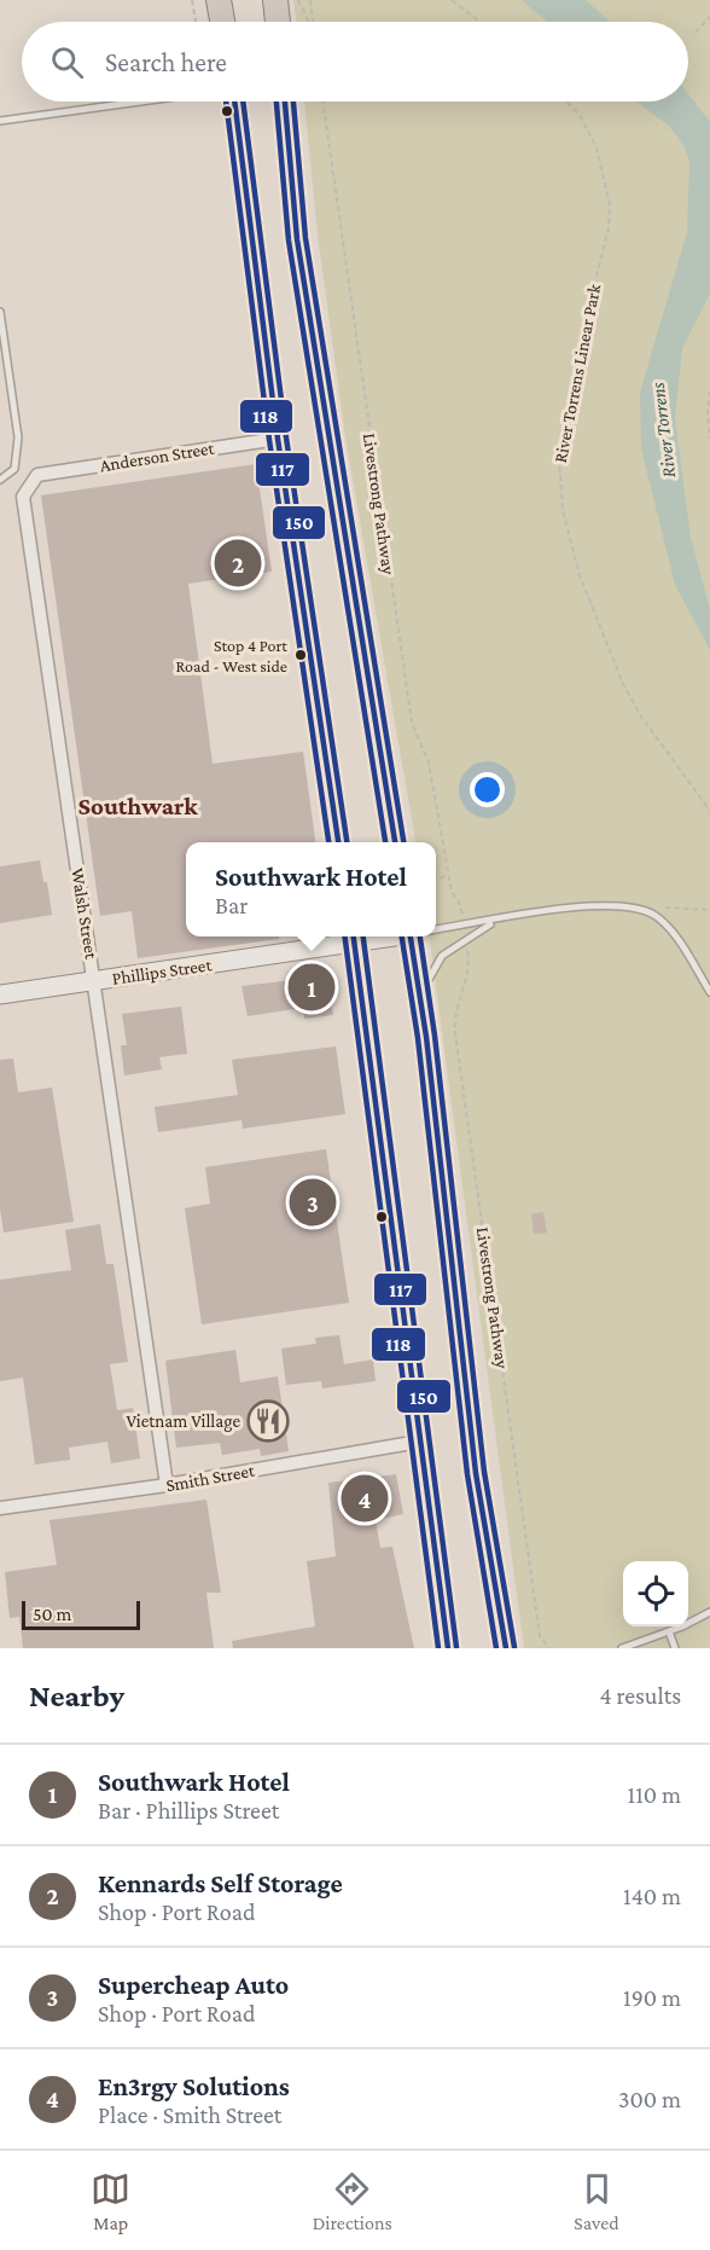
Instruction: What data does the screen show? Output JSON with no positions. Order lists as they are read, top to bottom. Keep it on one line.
{"streets":{"street":["Anderson Street","Walsh Street","Phillips Street","Smith Street"],"path":["River Torrens Linear Park","Livestrong Pathway"]},"crossings":[["Anderson Street","Walsh Street"],["Walsh Street","Phillips Street"],["Walsh Street","Smith Street"]],"districts":["Southwark"],"water":["River Torrens"],"places":{"other":["Stop 4 Port Road - West side"],"restaurant":["Vietnam Village"]},"lines":["transit line 117","transit line 118","transit line 150"],"scale_bar":"50 m","page":{"search":"Search here","pins":["2","1","3","4"],"popup":["Southwark Hotel","Bar"],"scale":"50 m","heading":["Nearby","4 results"],"list":[{"mark":"1","name":"Southwark Hotel","note":"Bar · Phillips Street","value":"110 m"},{"mark":"2","name":"Kennards Self Storage","note":"Shop · Port Road","value":"140 m"},{"mark":"3","name":"Supercheap Auto","note":"Shop · Port Road","value":"190 m"},{"mark":"4","name":"En3rgy Solutions","note":"Place · Smith Street","value":"300 m"}],"nav":["Map","Directions","Saved"]}}
